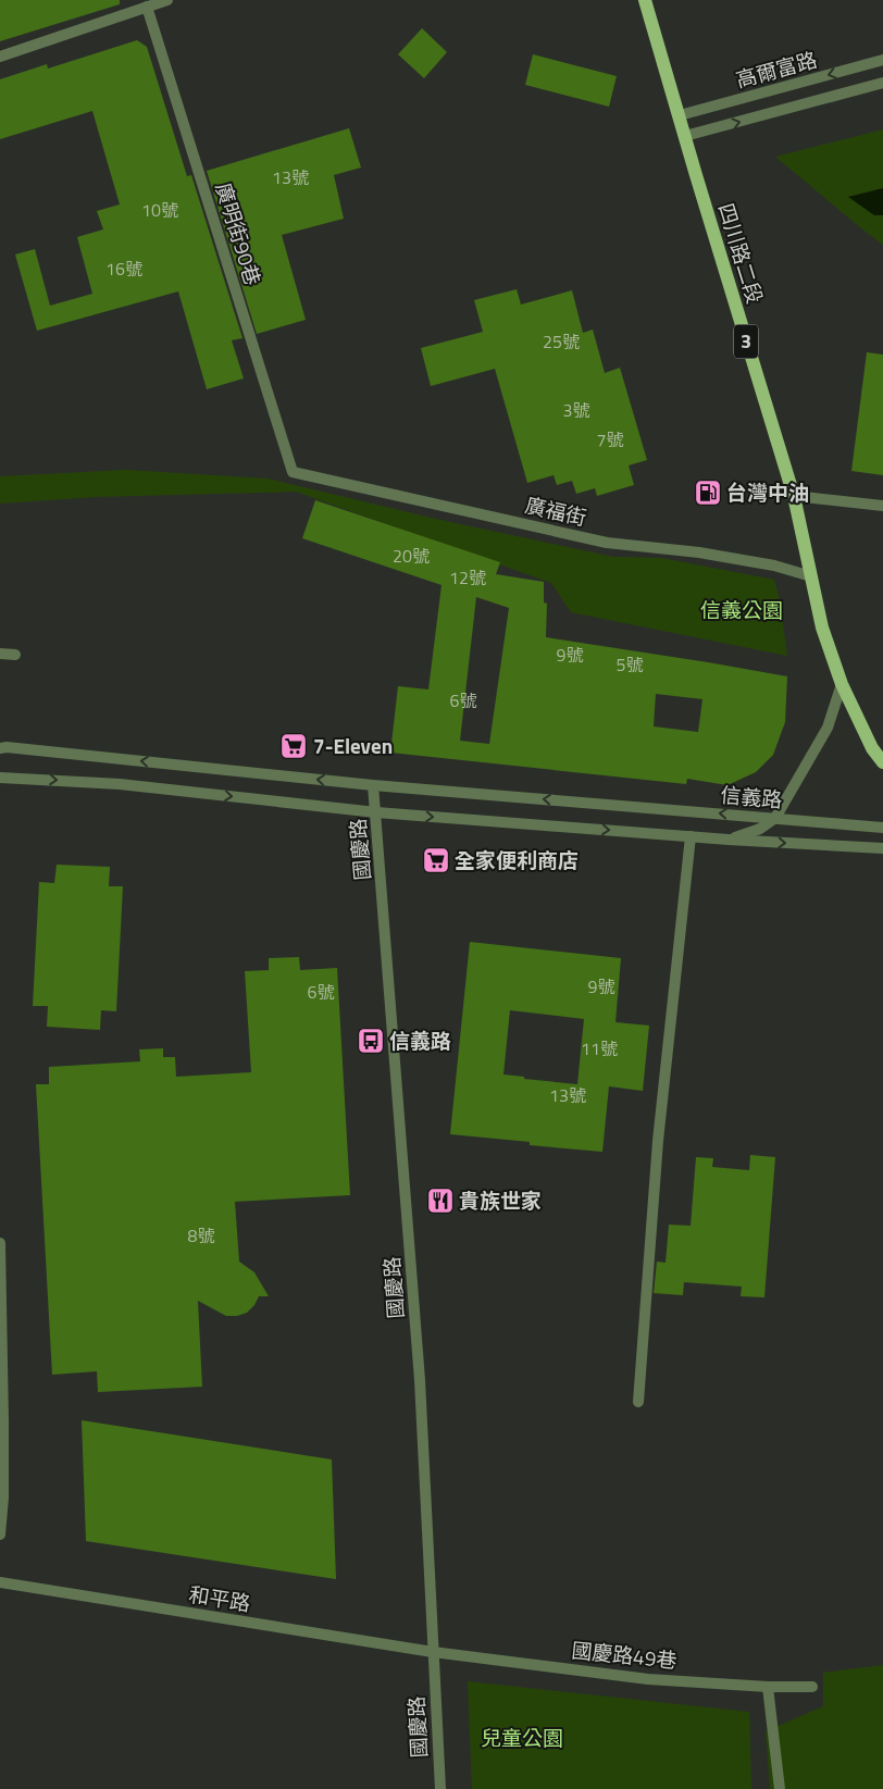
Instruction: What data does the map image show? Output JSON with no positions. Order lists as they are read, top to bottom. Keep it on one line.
{"streets":{"main road":["四川路二段","3"],"street":["高爾富路","廣明街90巷","廣福街","信義路","國慶路","和平路","國慶路49巷"]},"crossings":[["高爾富路","四川路二段"],["廣明街90巷","廣福街"],["四川路二段","廣福街"],["信義路","國慶路"],["國慶路","和平路"],["國慶路","國慶路49巷"],["和平路","國慶路49巷"]],"parks":["信義公園","兒童公園"],"places":{"fuel station":["台灣中油"],"supermarket":["7-Eleven","全家便利商店"],"bus stop":["信義路"],"restaurant":["貴族世家"]},"house_numbers":["13號","10號","16號","25號","3號","7號","20號","12號","9號","5號","6號","9號","6號","11號","13號","8號"]}
